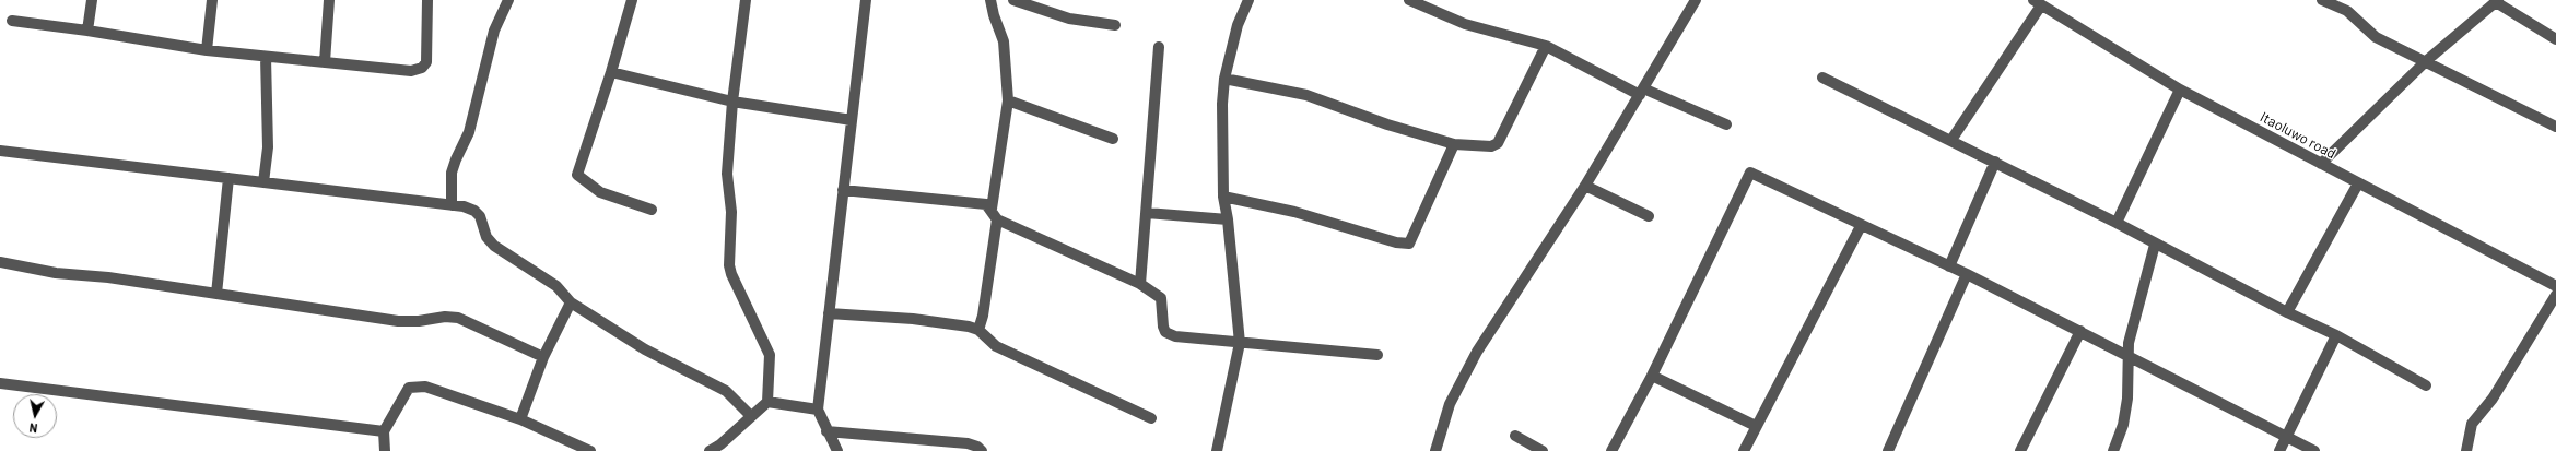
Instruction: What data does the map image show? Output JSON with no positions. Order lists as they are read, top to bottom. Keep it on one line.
{"streets":{"street":["Itaoluwo road"]},"north":"bottom"}
